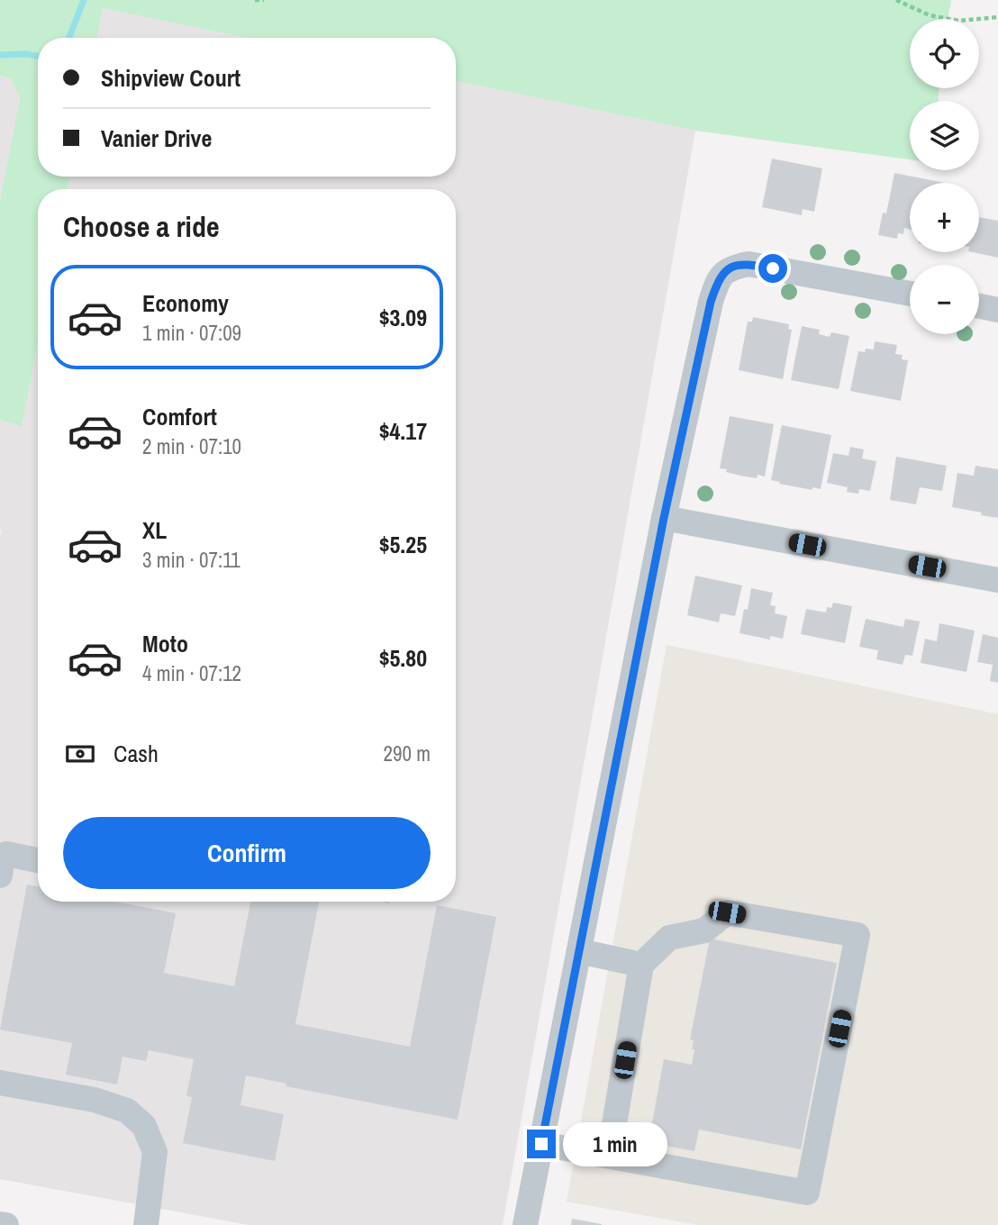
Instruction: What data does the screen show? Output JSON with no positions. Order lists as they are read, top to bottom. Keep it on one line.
{"page":{"map_buttons":["+","−"],"banner":["Shipview Court","Vanier Drive"],"heading":"Choose a ride","list":[{"name":"Economy","note":"1 min · 07:09","value":"$3.09"},{"name":"Comfort","note":"2 min · 07:10","value":"$4.17"},{"name":"XL","note":"3 min · 07:11","value":"$5.25"},{"name":"Moto","note":"4 min · 07:12","value":"$5.80"}],"pay":["Cash","290 m"],"buttons":"Confirm","bubble":"1 min"}}
